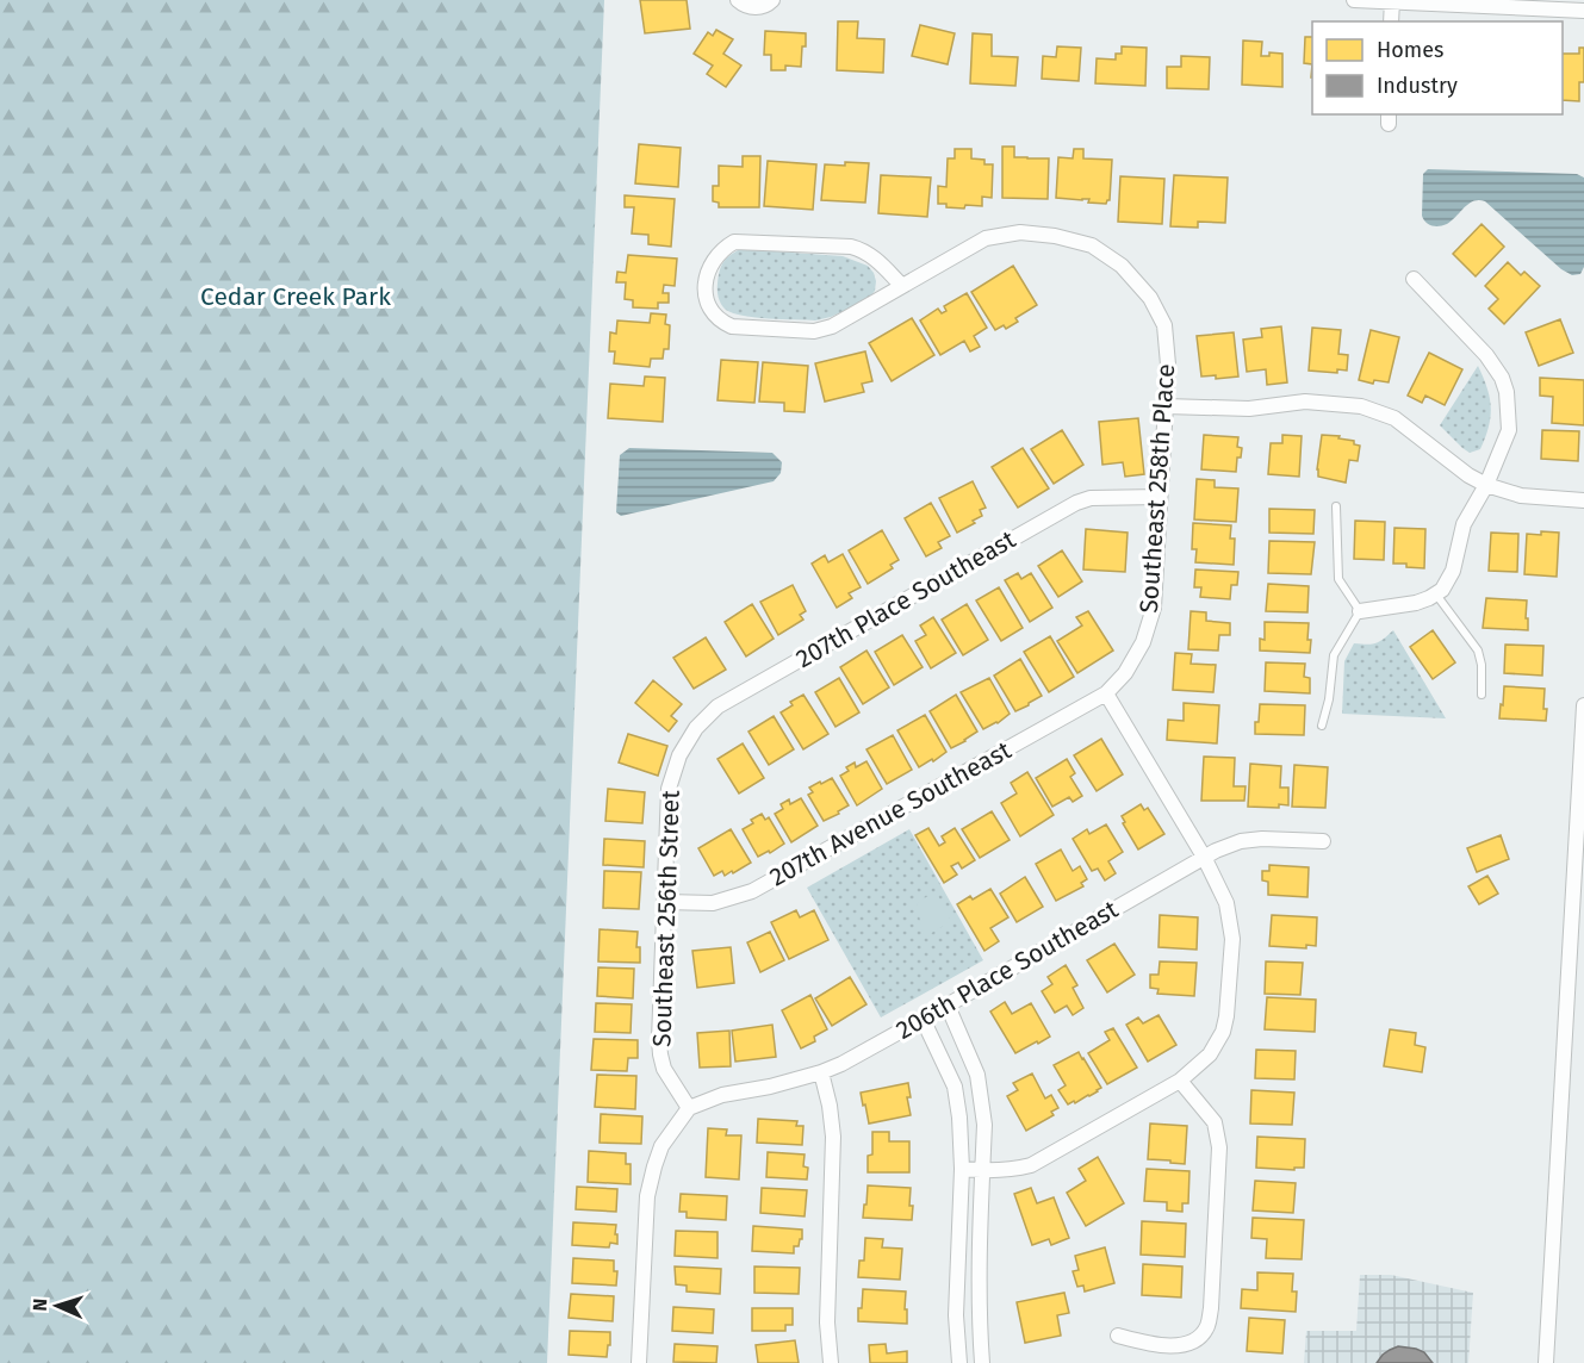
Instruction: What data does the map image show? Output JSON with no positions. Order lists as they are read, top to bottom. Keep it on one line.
{"streets":{"street":["Southeast 258th Place","207th Place Southeast","207th Avenue Southeast","Southeast 256th Street","206th Place Southeast"]},"crossings":[["Southeast 258th Place","207th Place Southeast"],["Southeast 258th Place","207th Avenue Southeast"],["207th Place Southeast","Southeast 256th Street"],["207th Avenue Southeast","Southeast 256th Street"],["Southeast 256th Street","206th Place Southeast"]],"parks":["Cedar Creek Park"],"legend":["Homes","Industry"],"north":"left"}
